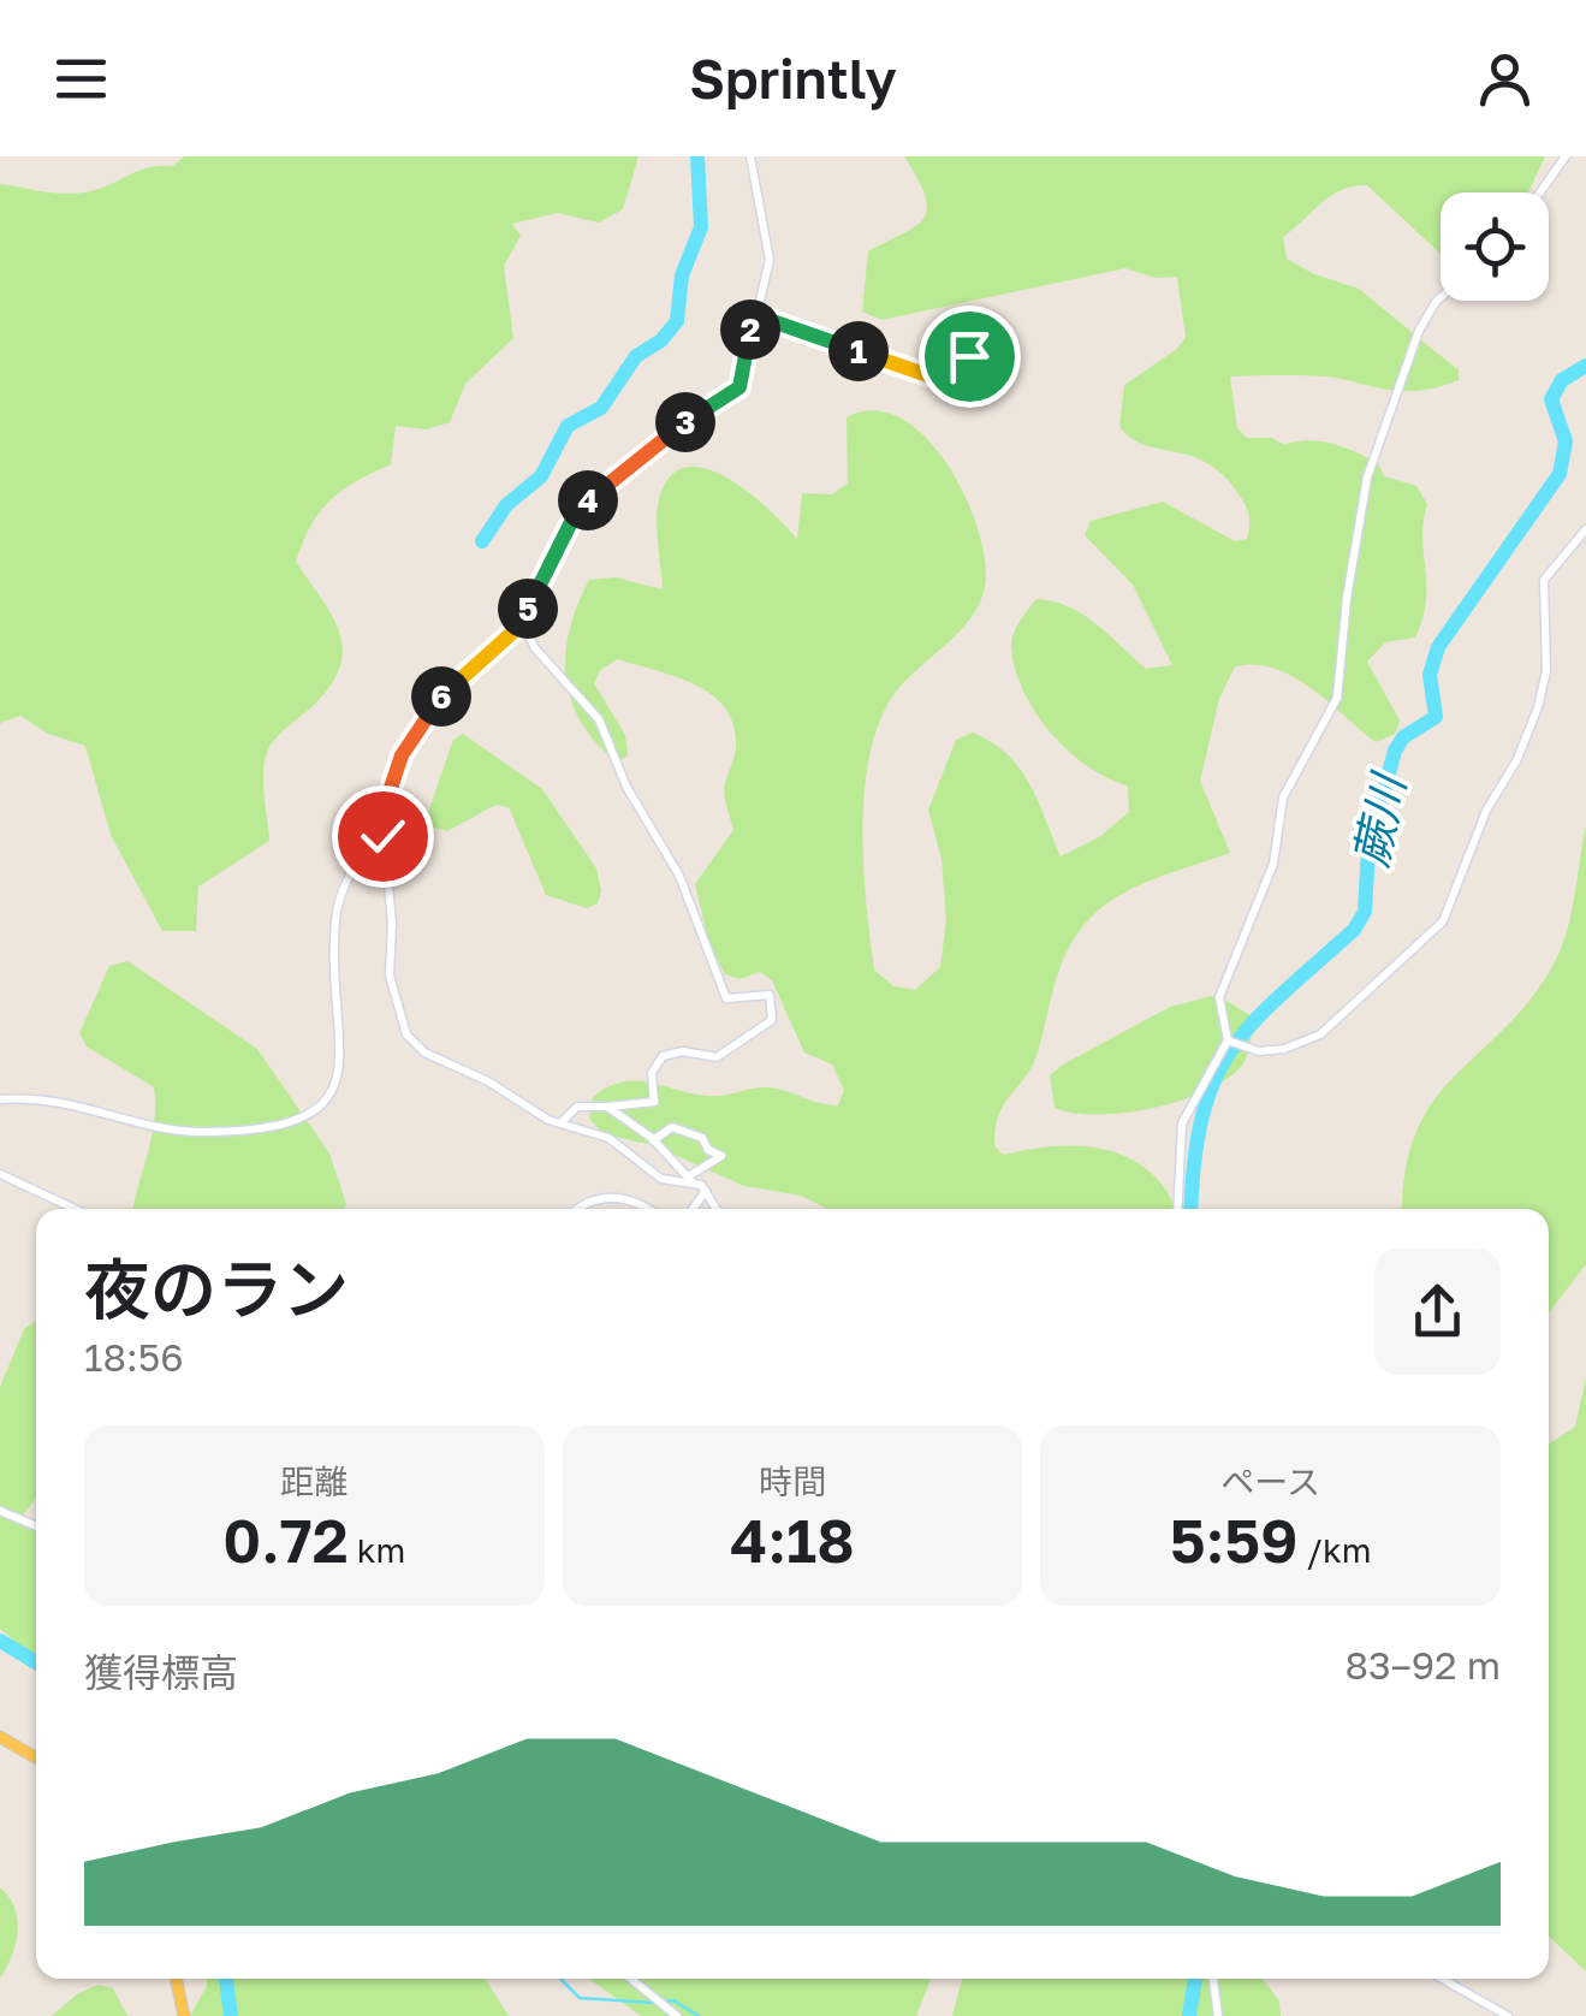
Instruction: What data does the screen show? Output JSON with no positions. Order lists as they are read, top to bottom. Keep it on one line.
{"water":["蕨川"],"page":{"header":"Sprintly","pins":["2","1","3","4","5","6"],"heading":["夜のラン","18:56"],"stats":[["距離","0.72 km"],["時間","4:18"],["ペース","5:59 /km"]],"chart":["獲得標高","83–92 m"]}}
